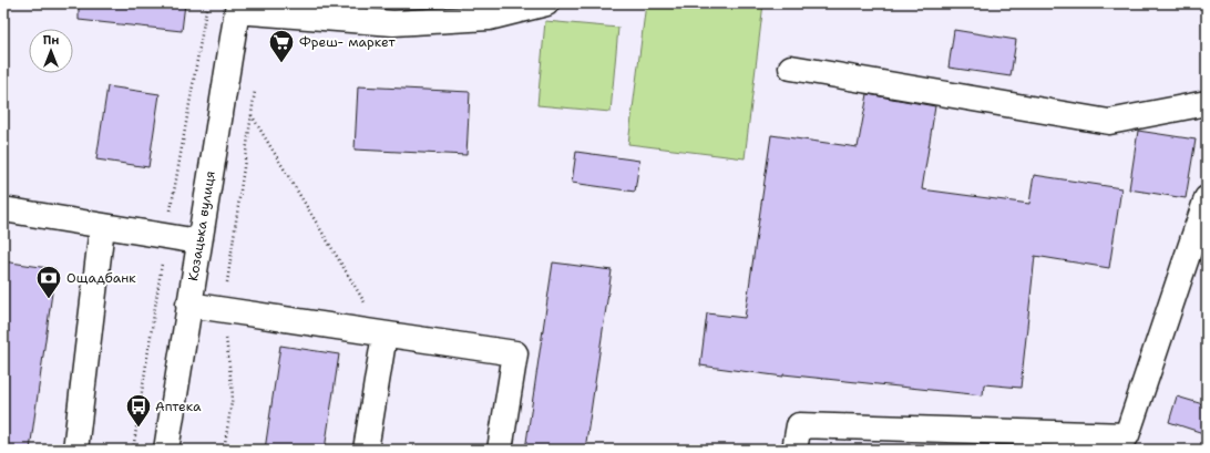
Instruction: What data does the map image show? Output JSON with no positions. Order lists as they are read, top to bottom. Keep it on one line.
{"streets":{"street":["Козацька вулиця"]},"places":{"supermarket":["Фреш- маркет"],"bank":["Ощадбанк"],"bus stop":["Аптека"]},"north":"top"}
